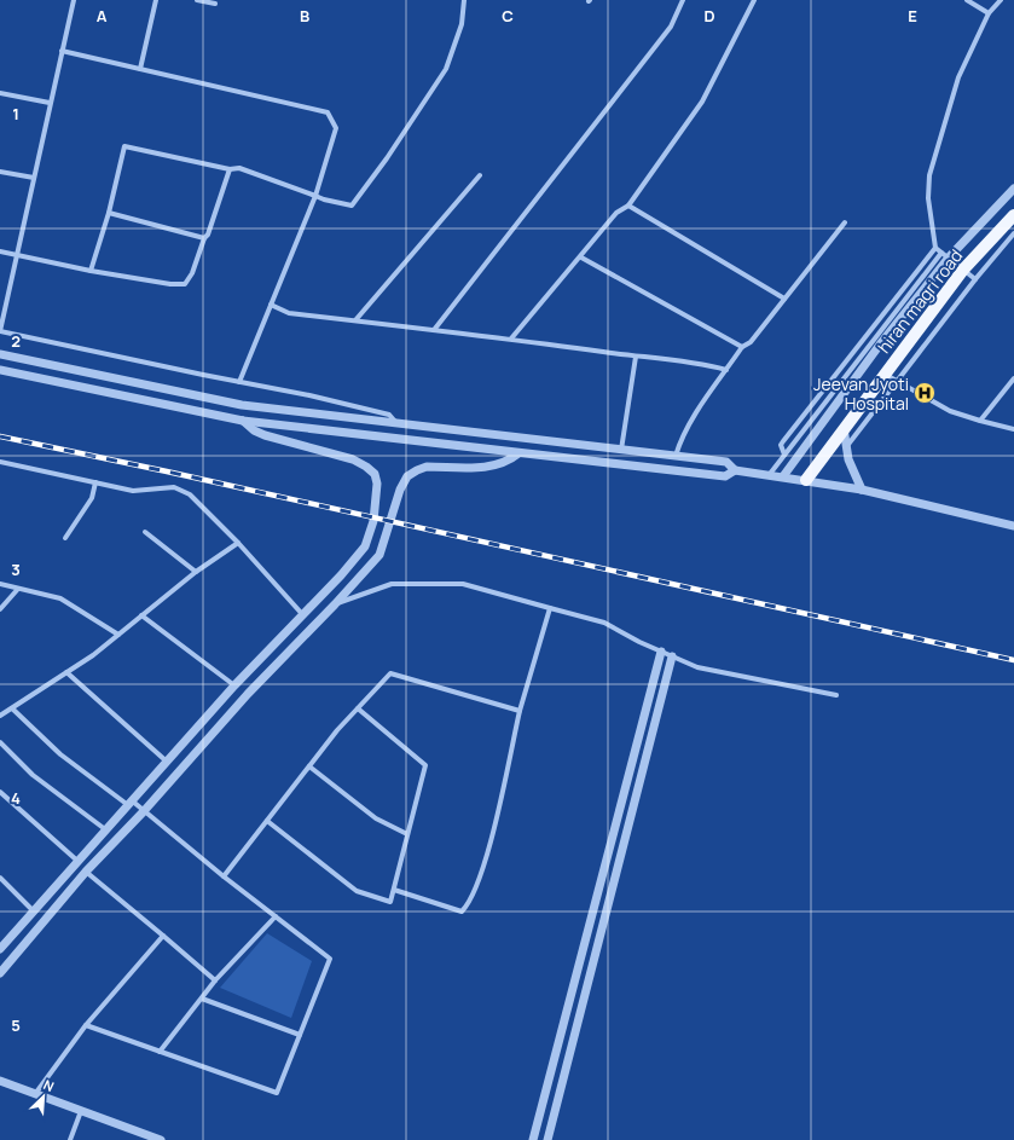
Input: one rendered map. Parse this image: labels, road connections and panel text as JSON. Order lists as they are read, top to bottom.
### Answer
{
  "streets": {
    "main road": ["hiran magri road"]
  },
  "places": {
    "hospital": ["Jeevan Jyoti Hospital"]
  },
  "north": "top right",
  "grid": {
    "columns": [
      "A",
      "B",
      "C",
      "D",
      "E"
    ],
    "rows": [
      "1",
      "2",
      "3",
      "4",
      "5"
    ]
  }
}
